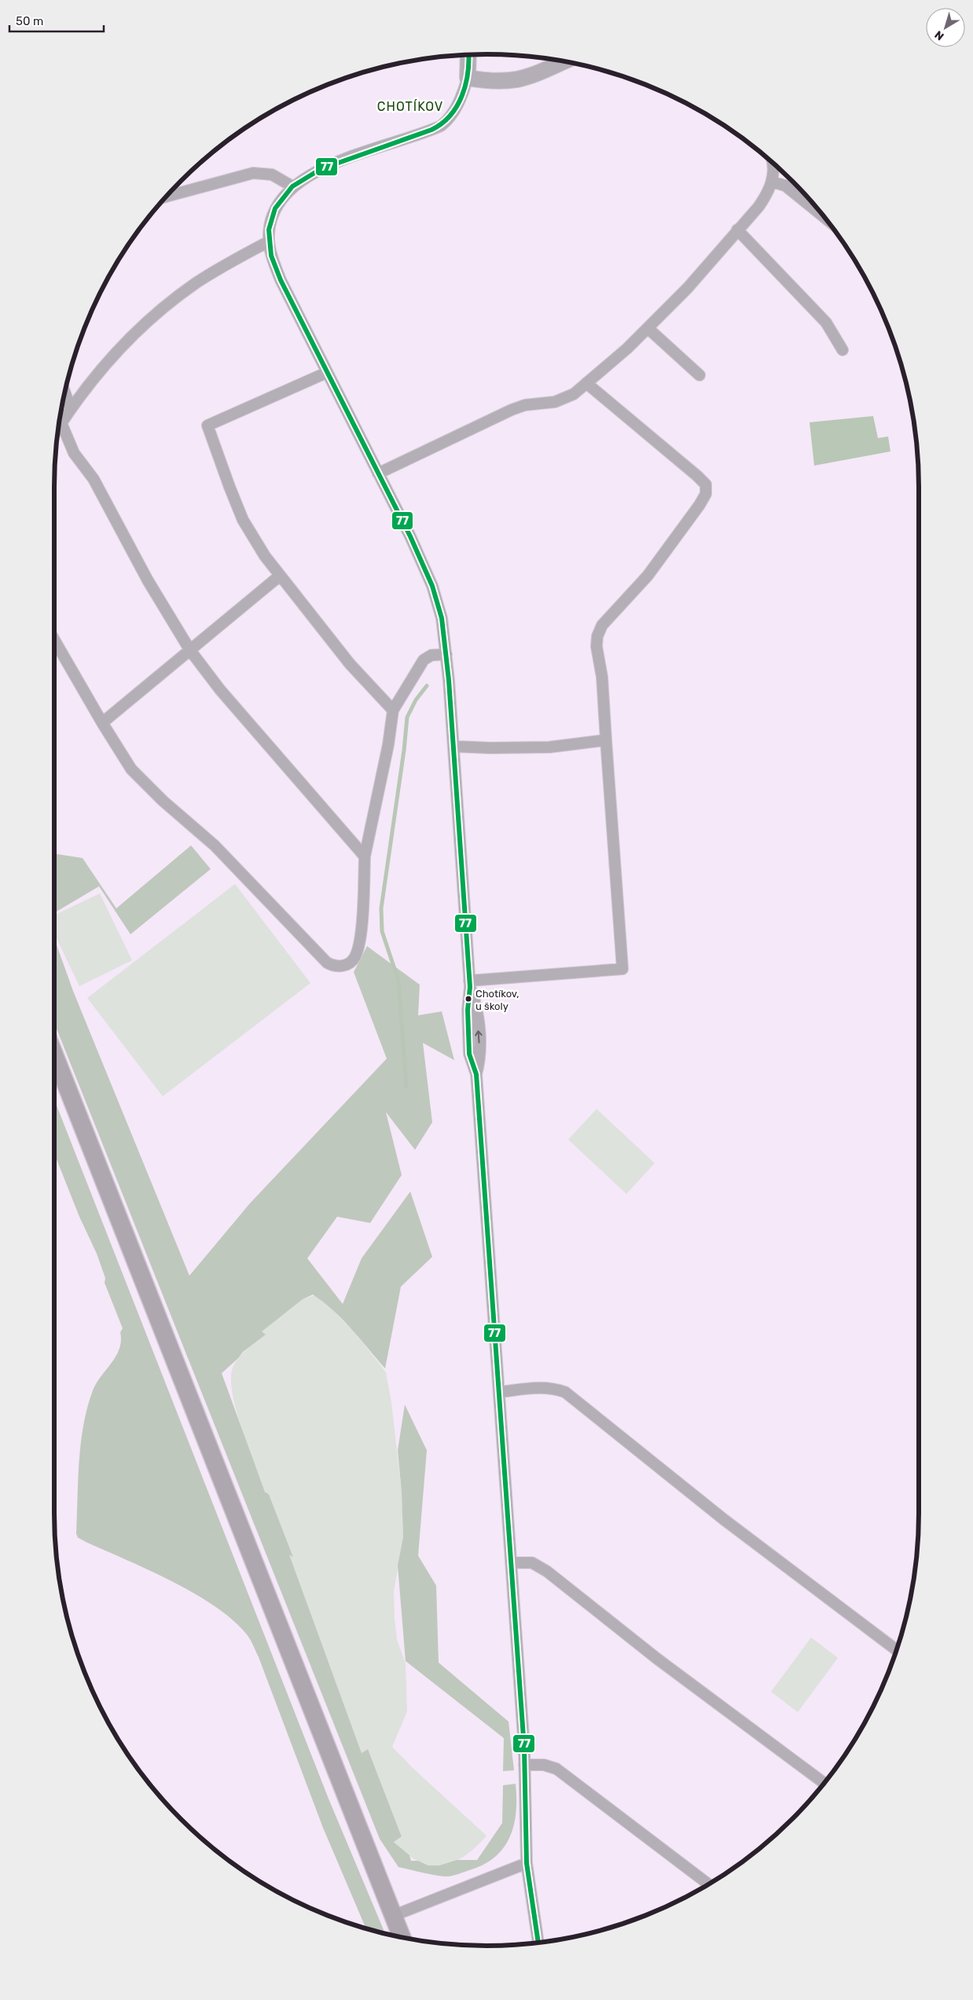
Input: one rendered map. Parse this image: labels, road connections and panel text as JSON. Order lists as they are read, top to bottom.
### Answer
{
  "districts": ["CHOTÍKOV"],
  "places": ["Chotíkov, u školy"],
  "lines": ["transit line 77"],
  "scale_bar": "50 m",
  "north": "bottom left"
}
